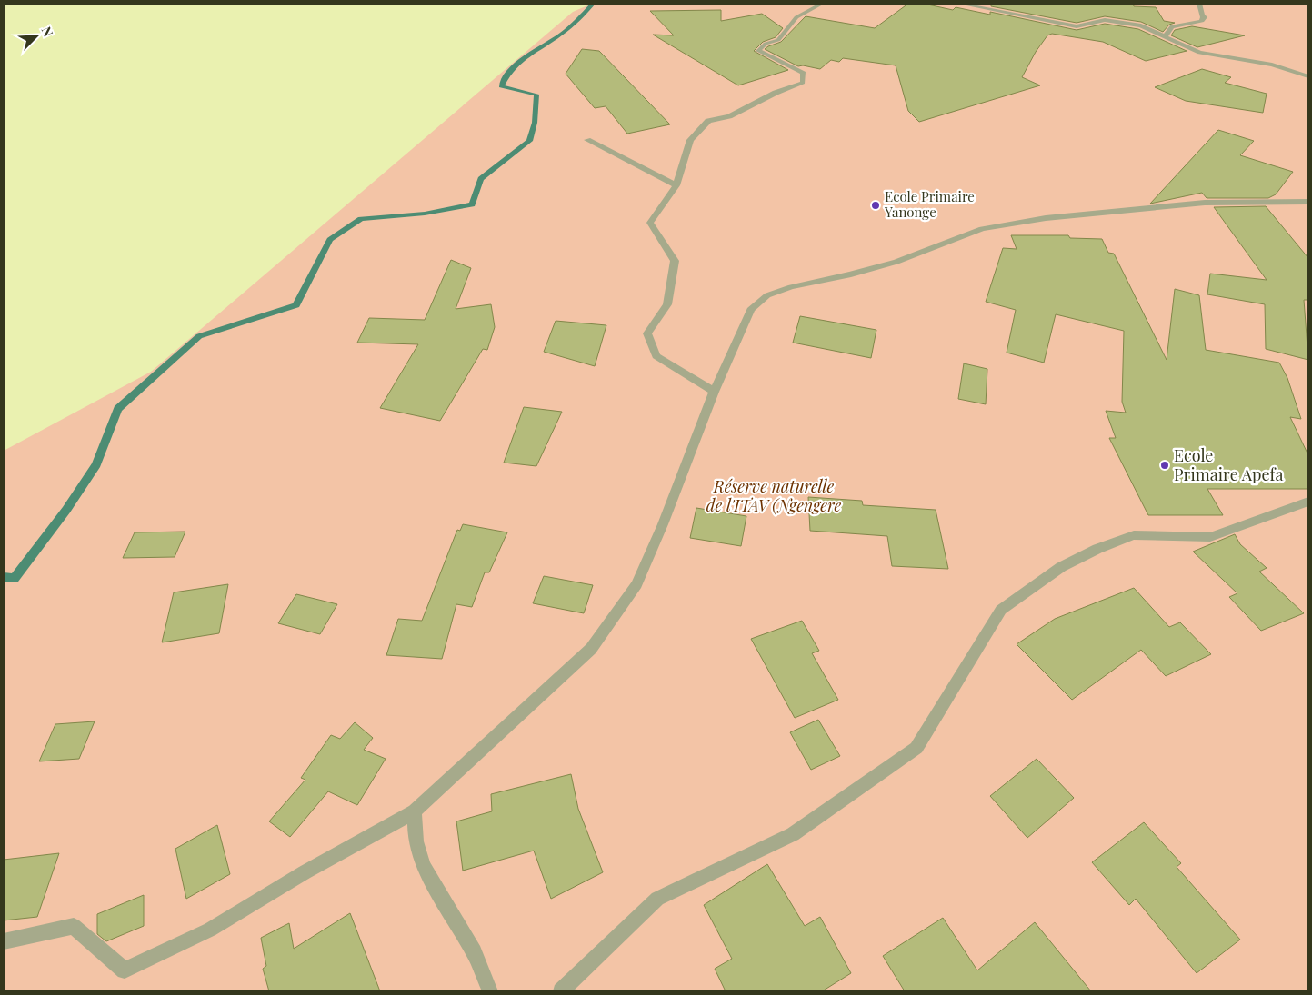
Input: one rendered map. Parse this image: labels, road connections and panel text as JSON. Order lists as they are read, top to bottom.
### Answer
{
  "parks": ["Réserve naturelle de l'ITAV (Ngengere"],
  "places": ["Ecole Primaire Yanonge", "Ecole Primaire Apefa"],
  "north": "top right"
}
